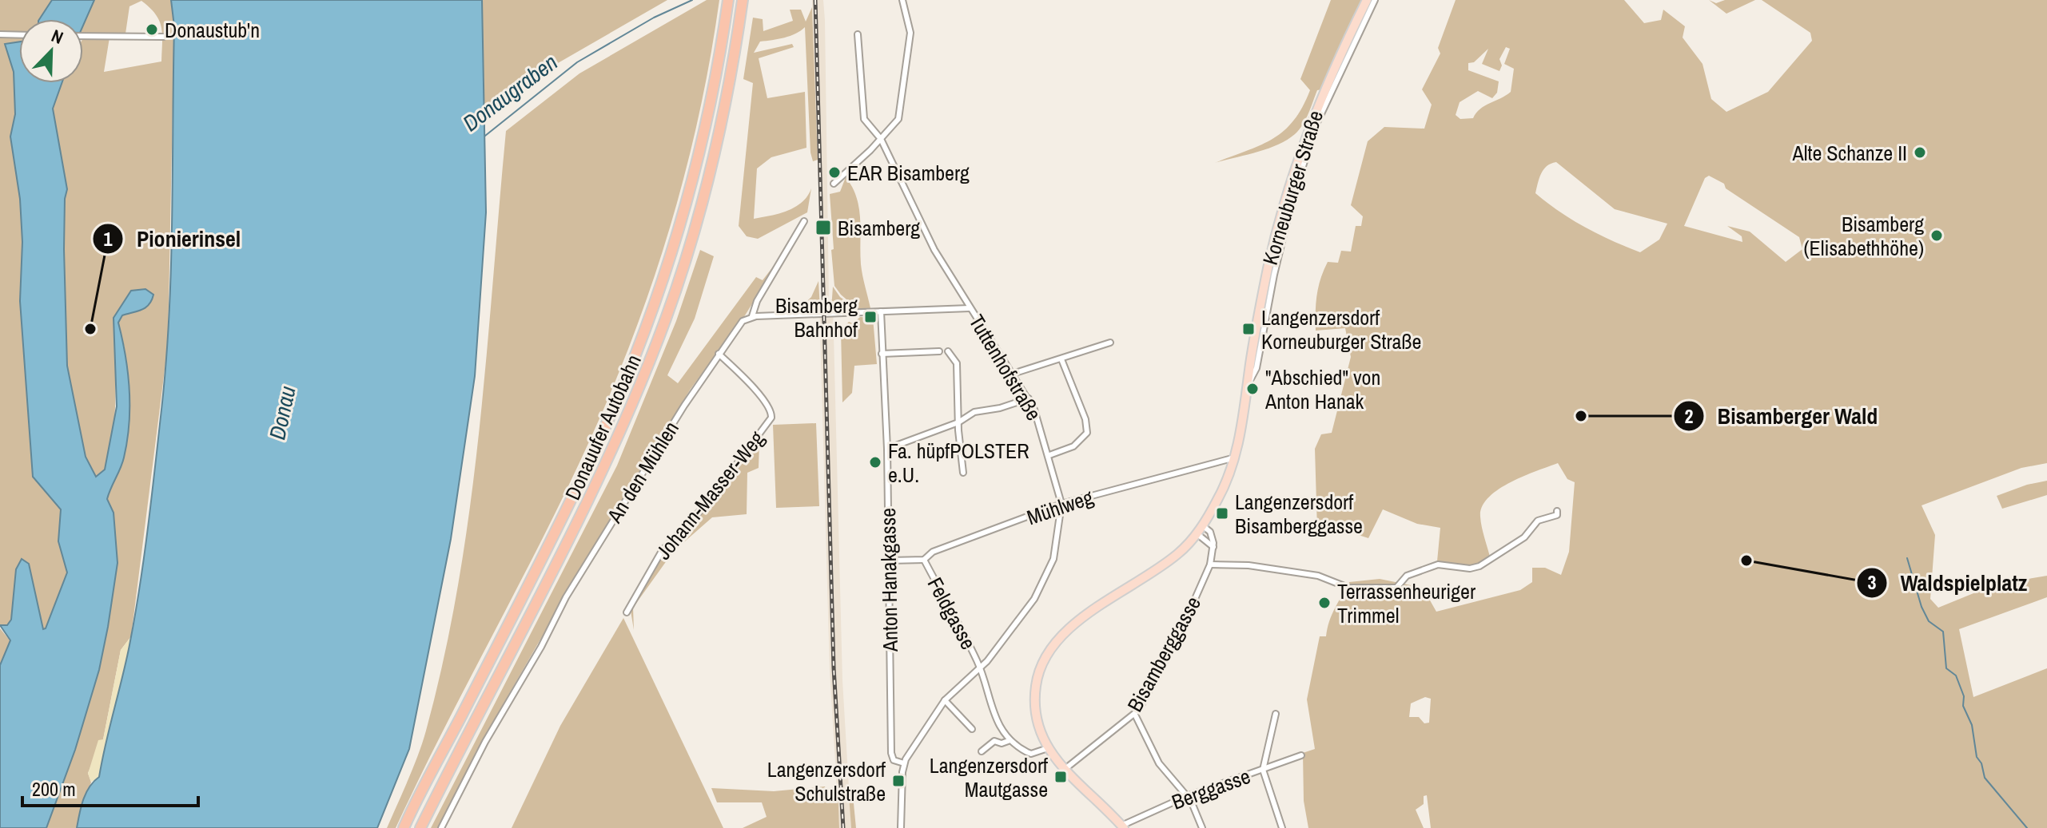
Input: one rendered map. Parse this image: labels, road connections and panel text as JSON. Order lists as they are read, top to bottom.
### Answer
{
  "streets": {
    "highway": ["Donauufer Autobahn"],
    "main road": ["Korneuburger Straße"],
    "street": [
      "Tuttenhofstraße",
      "An den Mühlen",
      "Johann-Masser-Weg",
      "Mühlweg",
      "Anton Hanakgasse",
      "Feldgasse",
      "Bisamberggasse",
      "Berggasse"
    ]
  },
  "crossings": [
    ["Korneuburger Straße", "Mühlweg"],
    ["Korneuburger Straße", "Bisamberggasse"],
    ["Korneuburger Straße", "Berggasse"],
    ["Tuttenhofstraße", "Mühlweg"],
    ["Tuttenhofstraße", "Anton Hanakgasse"],
    ["Tuttenhofstraße", "Feldgasse"],
    ["An den Mühlen", "Johann-Masser-Weg"],
    ["Mühlweg", "Anton Hanakgasse"],
    ["Mühlweg", "Feldgasse"]
  ],
  "water": ["Donaugraben", "Donau"],
  "places": {
    "other": [
      "Donaustub'n",
      "Alte Schanze II",
      "EAR Bisamberg",
      "Bisamberg (Elisabethhöhe)",
      "Pionierinsel",
      "\"Abschied\" von Anton Hanak",
      "Bisamberger Wald",
      "Fa. hüpfPOLSTER e.U.",
      "Waldspielplatz",
      "Terrassenheuriger Trimmel"
    ],
    "transit": [
      "Bisamberg",
      "Bisamberg Bahnhof",
      "Langenzersdorf Korneuburger Straße",
      "Langenzersdorf Bisamberggasse",
      "Langenzersdorf Mautgasse",
      "Langenzersdorf Schulstraße"
    ]
  },
  "scale_bar": "200 m",
  "north": "top right"
}
